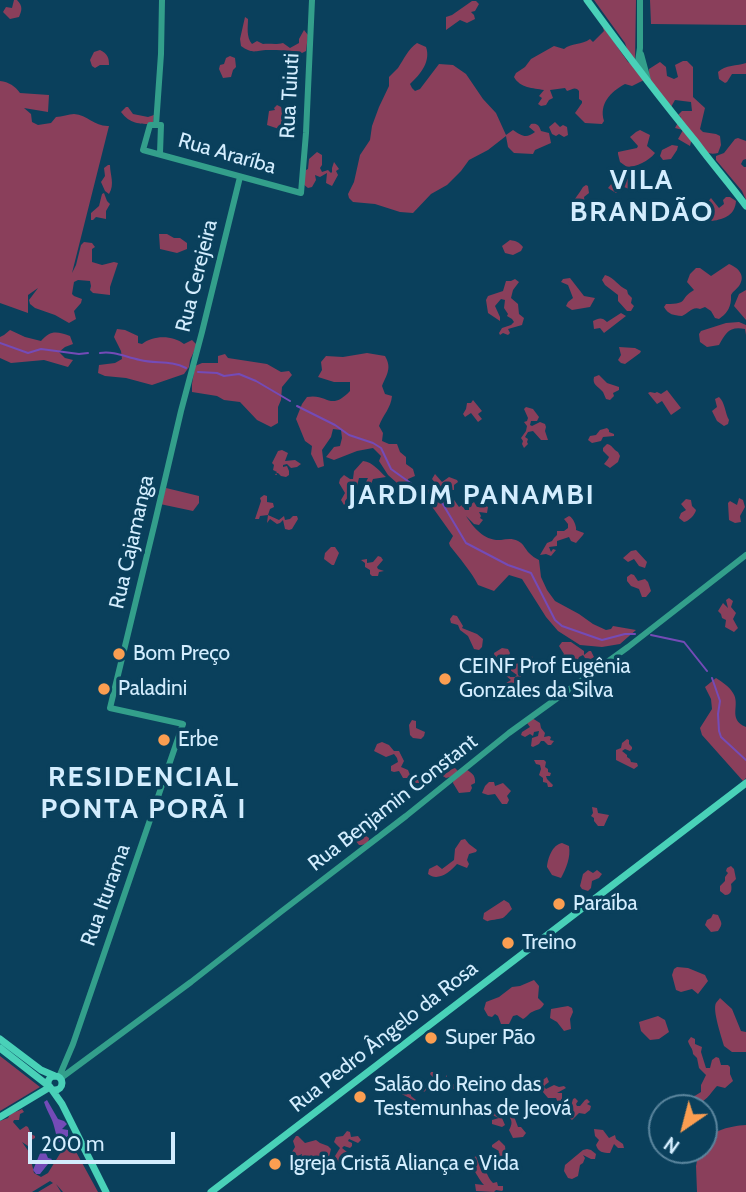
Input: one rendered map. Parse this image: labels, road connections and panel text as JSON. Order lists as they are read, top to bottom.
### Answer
{
  "streets": {
    "main road": ["Rua Iturama", "Rua Pedro Ângelo da Rosa"],
    "street": [
      "Rua Tuiuti",
      "Rua Araríba",
      "Rua Cerejeira",
      "Rua Cajamanga",
      "Rua Benjamin Constant"
    ]
  },
  "crossings": [
    ["Rua Tuiuti", "Rua Araríba"],
    ["Rua Araríba", "Rua Cerejeira"],
    ["Rua Cerejeira", "Rua Cajamanga"],
    ["Rua Cajamanga", "Rua Iturama"],
    ["Rua Benjamin Constant", "Rua Iturama"]
  ],
  "districts": ["VILA BRANDÃO", "JARDIM PANAMBI", "RESIDENCIAL PONTA PORÃ I"],
  "places": [
    "Bom Preço",
    "CEINF Prof Eugênia Gonzales da Silva",
    "Paladini",
    "Erbe",
    "Paraíba",
    "Treino",
    "Super Pão",
    "Salão do Reino das Testemunhas de Jeová",
    "Igreja Cristã Aliança e Vida"
  ],
  "scale_bar": "200 m",
  "north": "bottom left"
}
